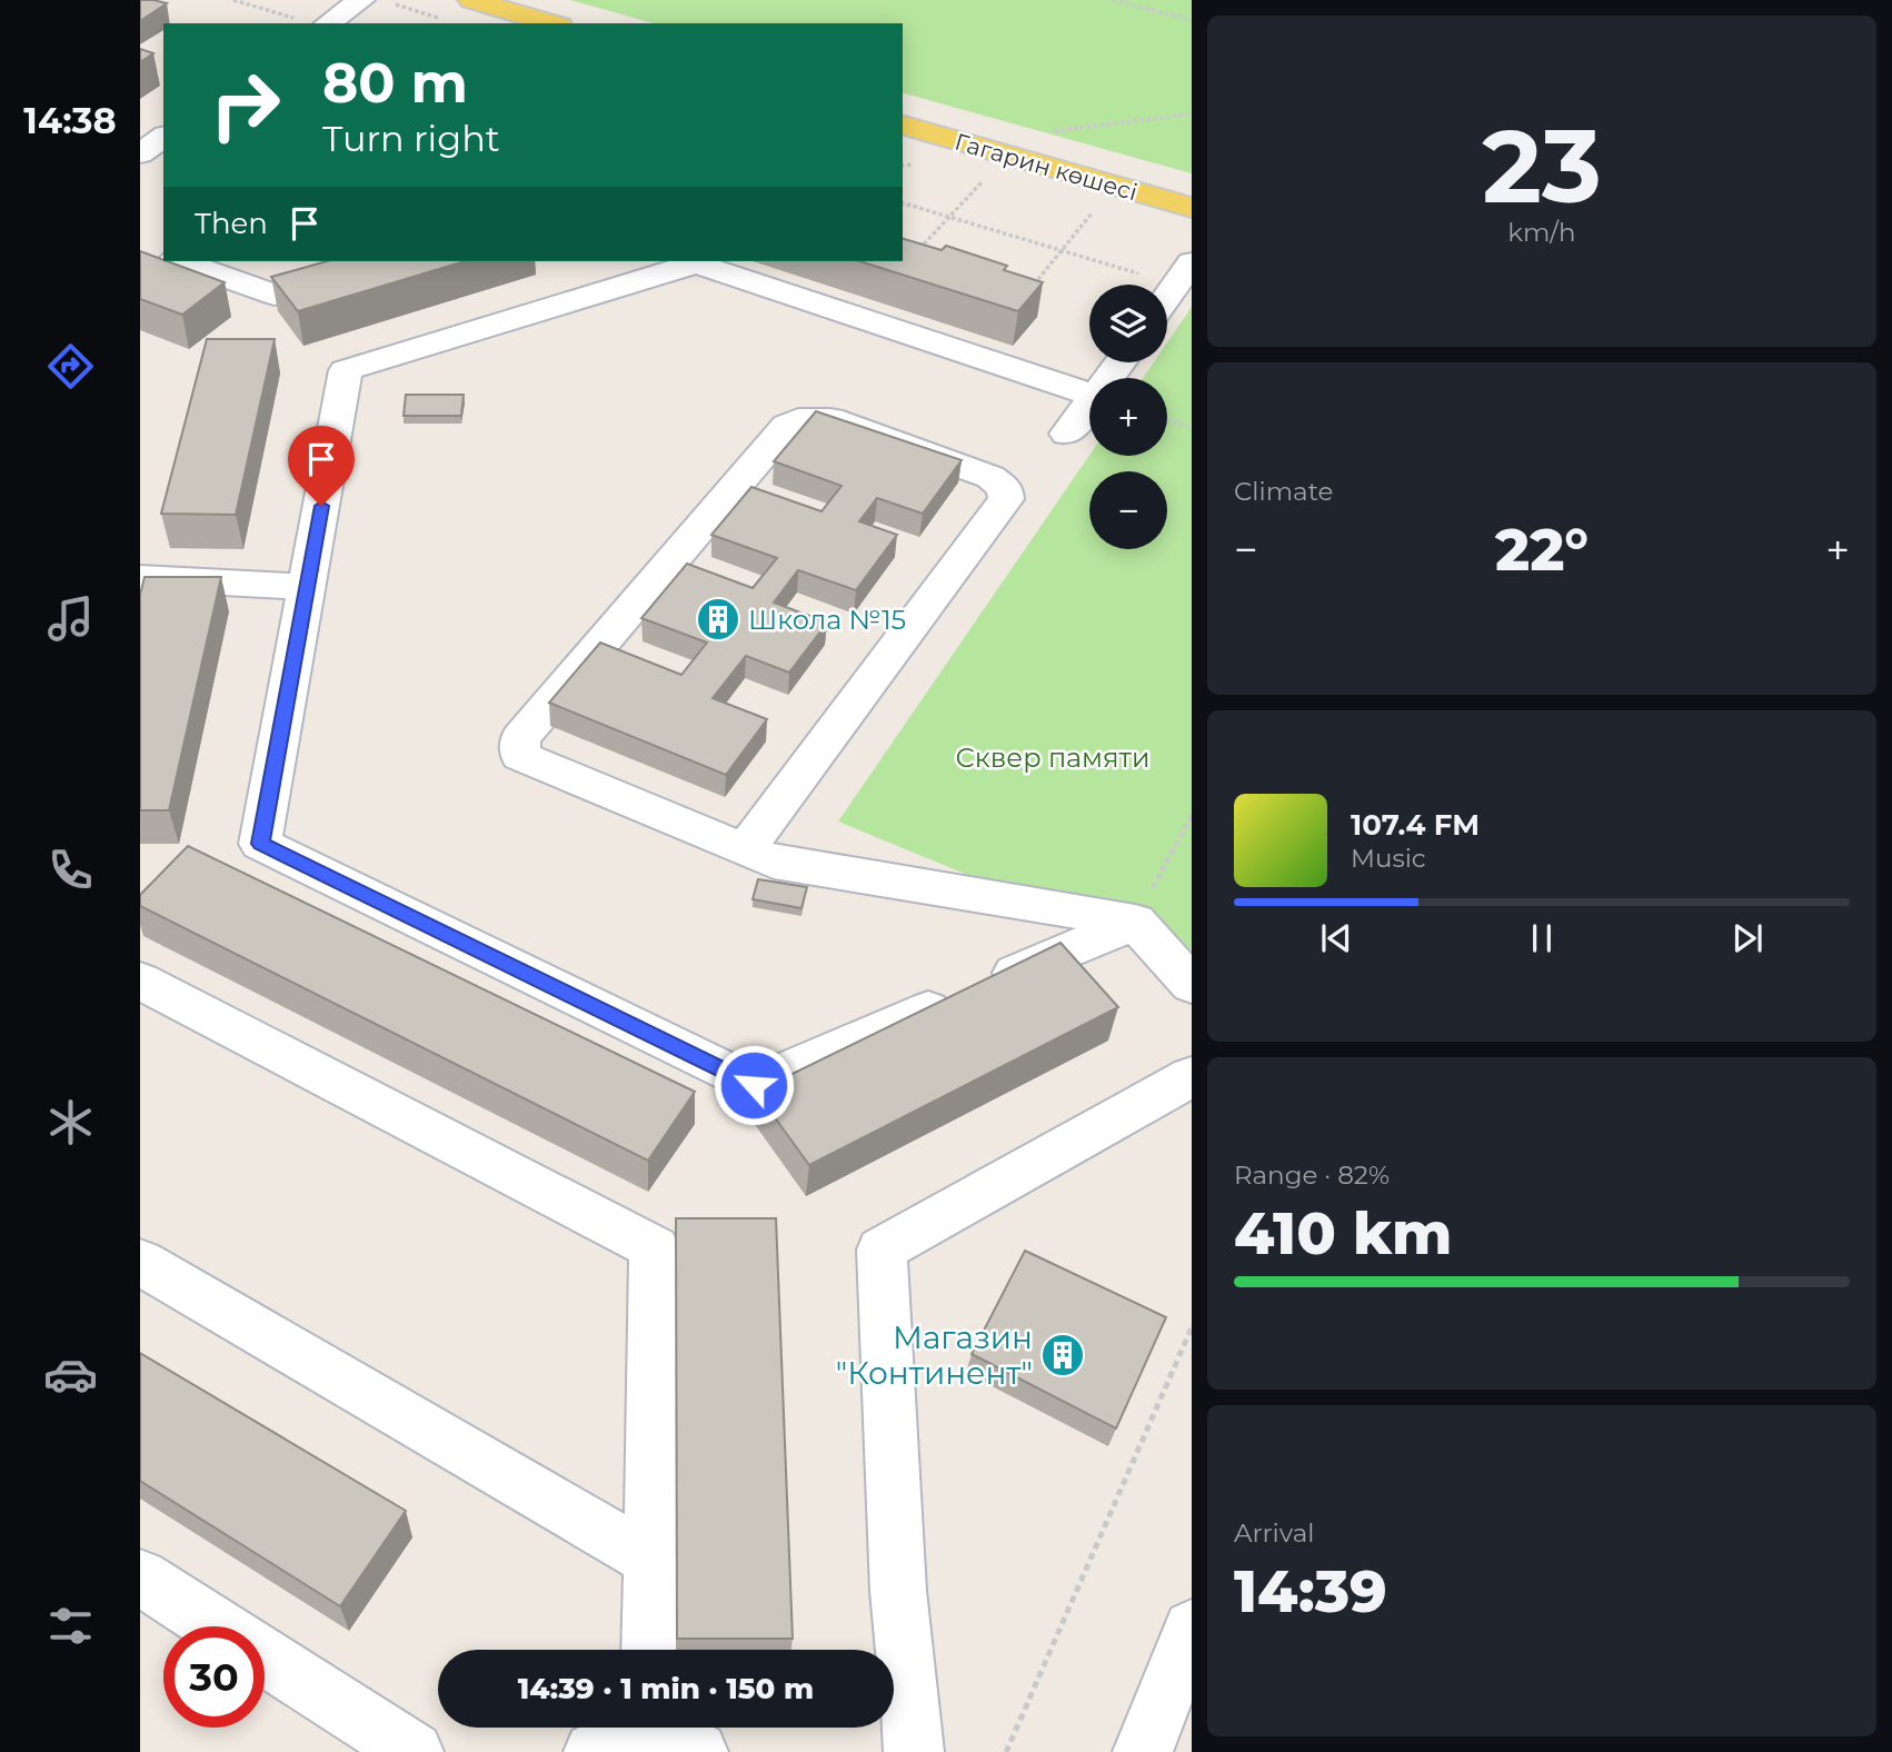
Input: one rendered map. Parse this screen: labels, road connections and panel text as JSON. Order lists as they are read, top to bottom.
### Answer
{
  "streets": {
    "main road": ["Гагарин көшесі"]
  },
  "parks": ["Сквер памяти"],
  "places": {
    "building": ["Школа №15", "Магазин \"Континент\""]
  },
  "page": {
    "tabs": "14:38",
    "tile": [
      ["23", "km/h"],
      "Climate",
      ["Range · 82%", "410 km"],
      ["Arrival", "14:39"]
    ],
    "turn": ["80 m", "Turn right"],
    "then": "Then",
    "map_buttons": ["+", "−"],
    "heat": ["−", "22°", "+"],
    "song": ["107.4 FM", "Music"],
    "limit": "30",
    "trip": "14:39 · 1 min · 150 m"
  }
}
